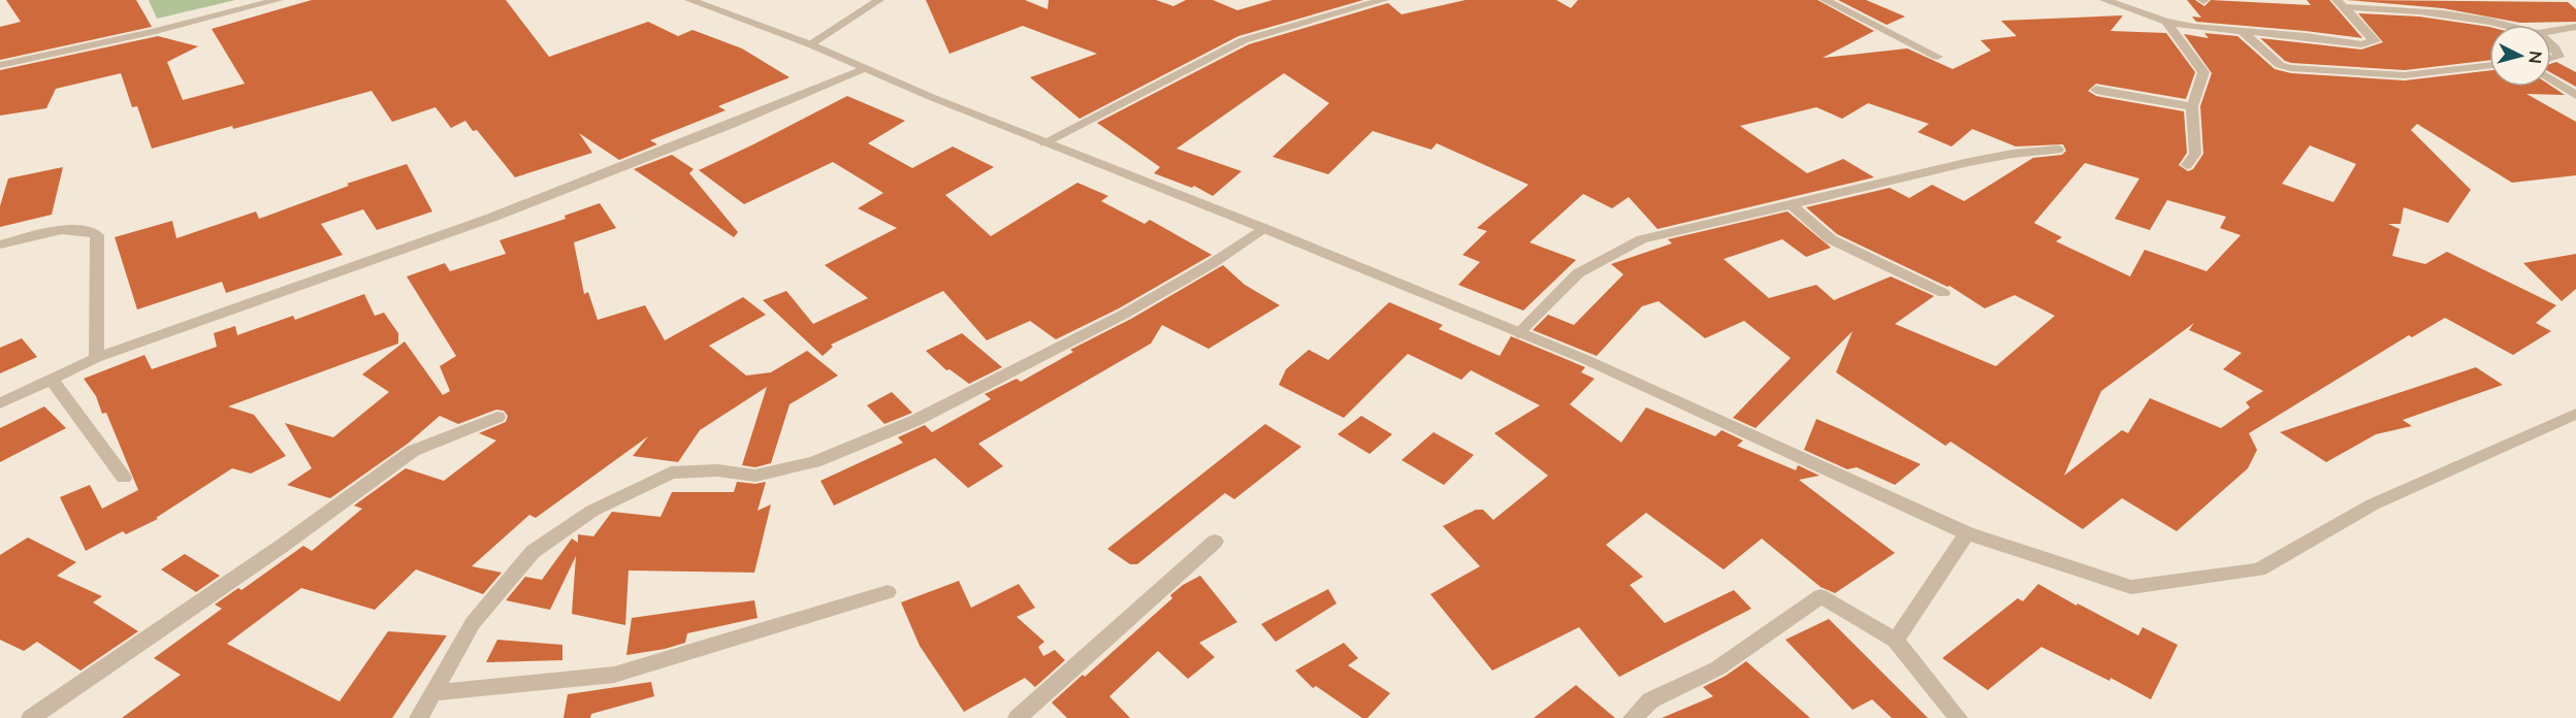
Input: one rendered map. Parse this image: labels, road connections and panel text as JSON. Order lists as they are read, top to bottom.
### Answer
{
  "north": "right"
}
